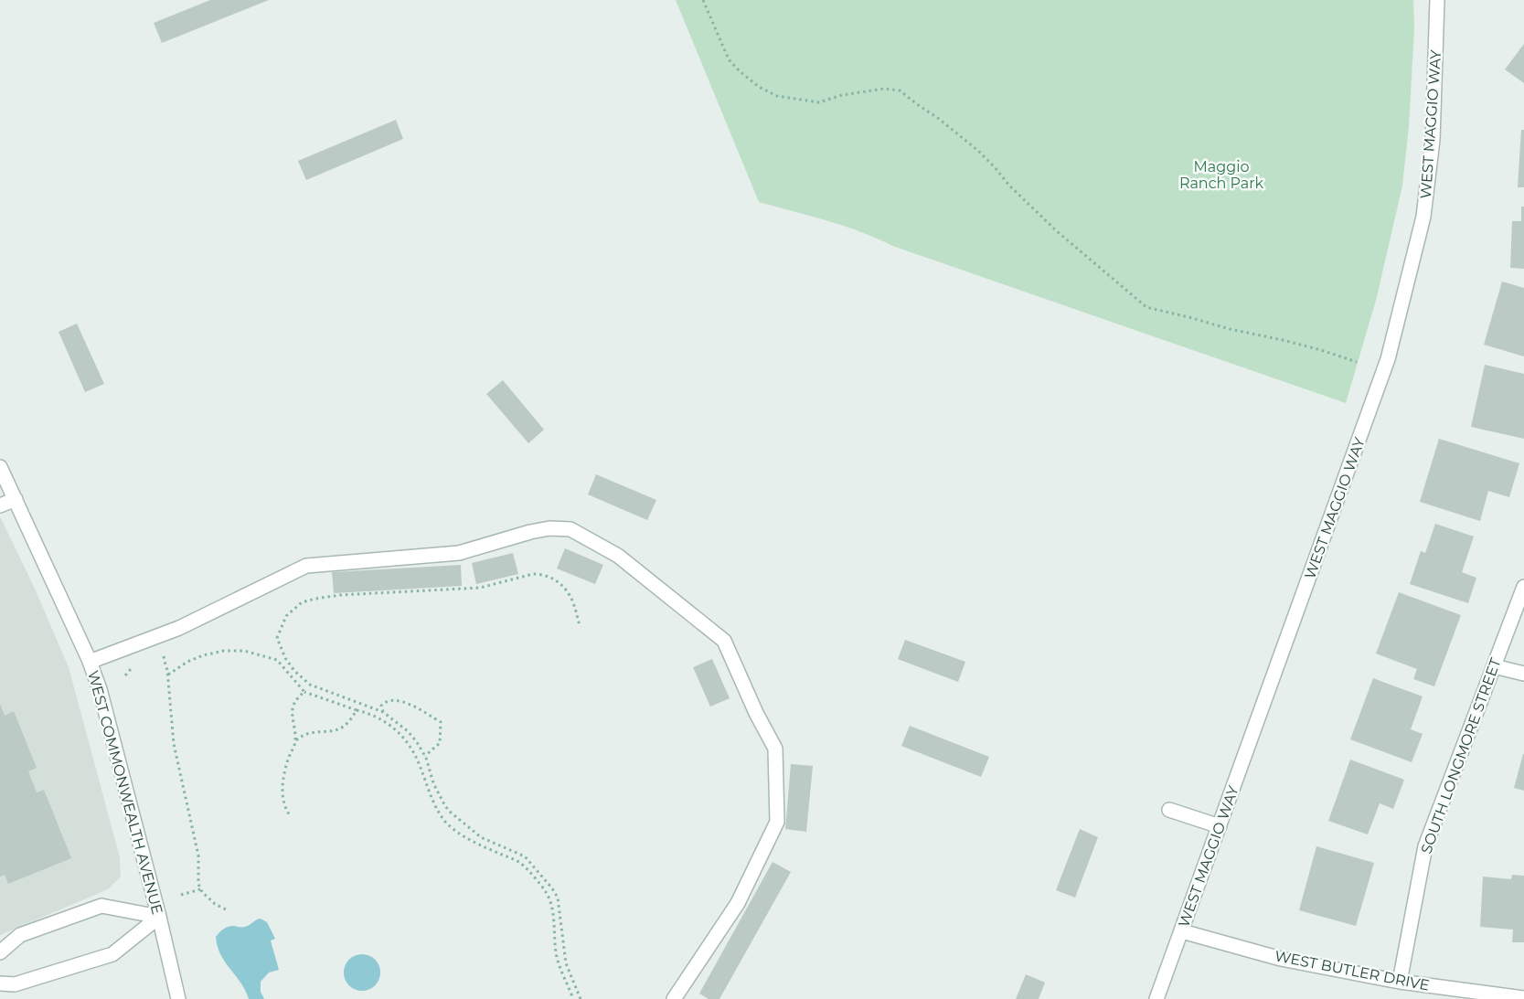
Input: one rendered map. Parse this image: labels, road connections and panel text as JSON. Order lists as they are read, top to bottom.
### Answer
{
  "streets": {
    "street": [
      "WEST MAGGIO WAY",
      "SOUTH LONGMORE STREET",
      "WEST COMMONWEALTH AVENUE",
      "WEST BUTLER DRIVE"
    ]
  },
  "crossings": [
    ["WEST MAGGIO WAY", "WEST BUTLER DRIVE"],
    ["SOUTH LONGMORE STREET", "WEST BUTLER DRIVE"]
  ],
  "parks": ["Maggio Ranch Park"]
}
